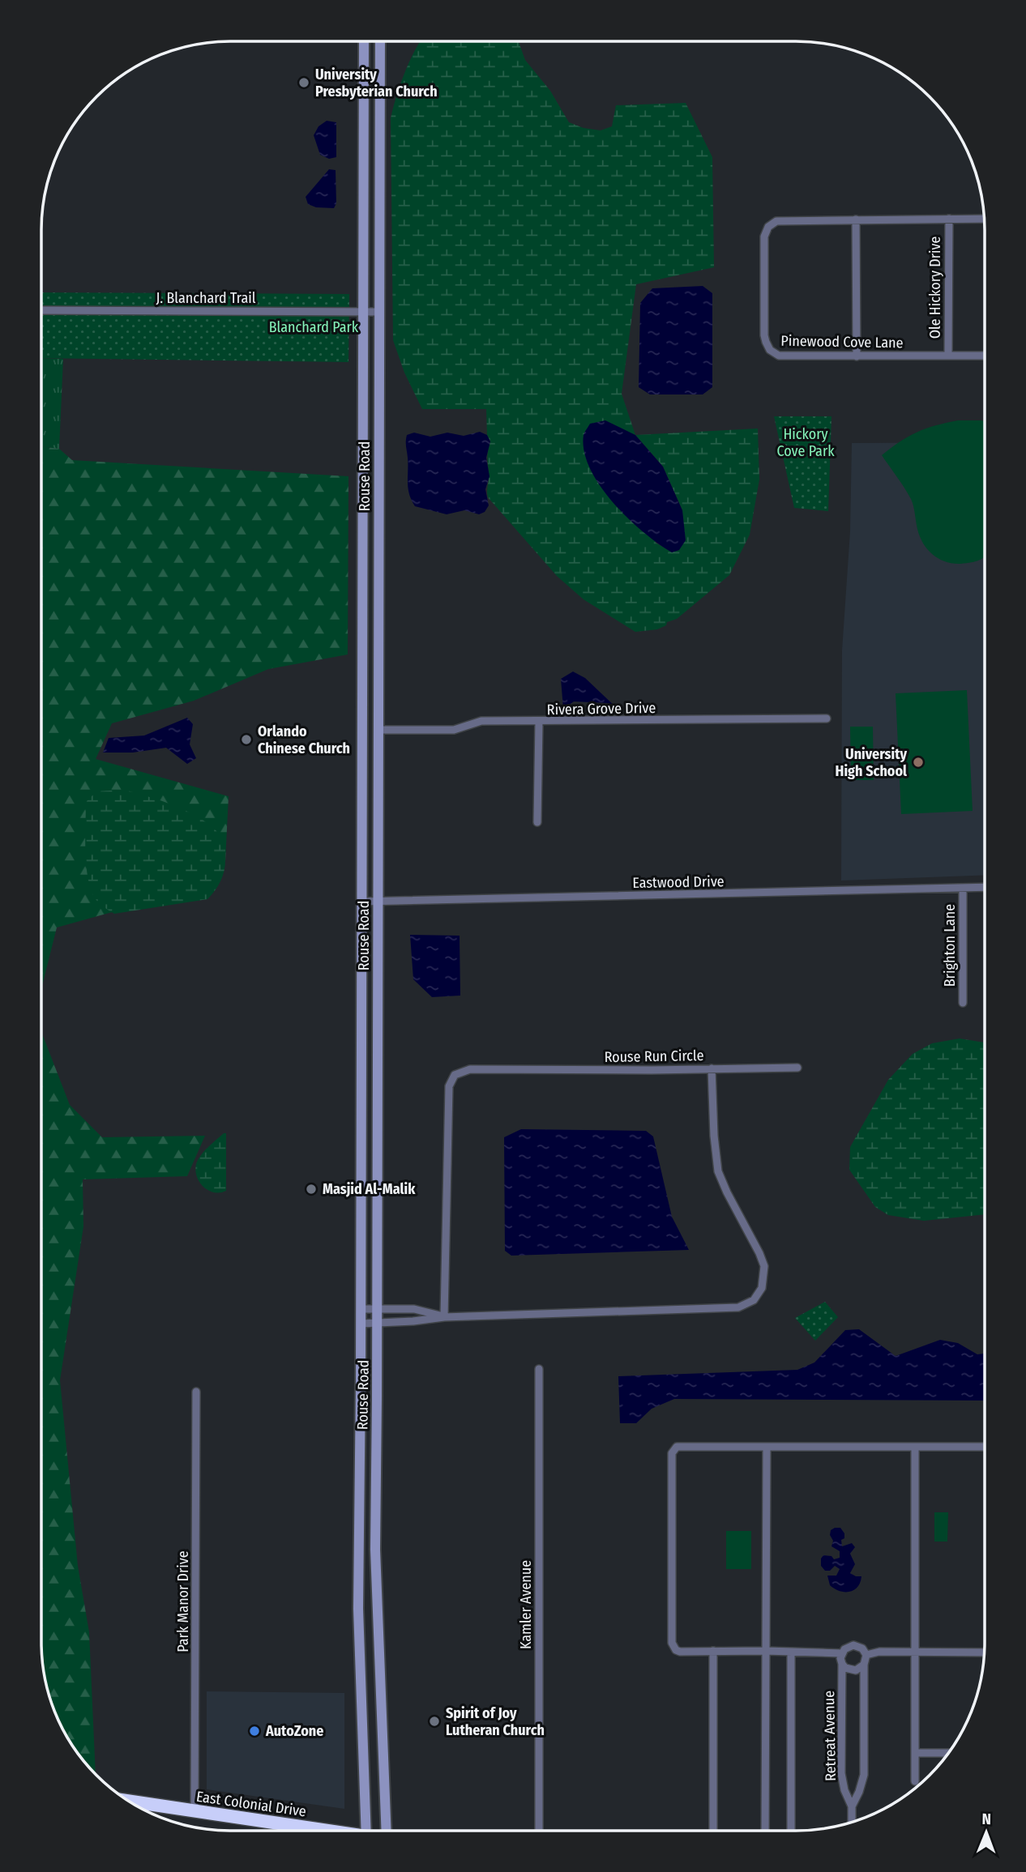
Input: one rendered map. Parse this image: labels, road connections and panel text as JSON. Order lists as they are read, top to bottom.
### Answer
{
  "streets": {
    "highway": ["East Colonial Drive"],
    "street": [
      "Ole Hickory Drive",
      "J. Blanchard Trail",
      "Pinewood Cove Lane",
      "Rouse Road",
      "Rivera Grove Drive",
      "Eastwood Drive",
      "Brighton Lane",
      "Rouse Run Circle",
      "Park Manor Drive",
      "Kamler Avenue",
      "Retreat Avenue"
    ]
  },
  "crossings": [
    ["Ole Hickory Drive", "Pinewood Cove Lane"],
    ["J. Blanchard Trail", "Rouse Road"],
    ["Rouse Road", "Rivera Grove Drive"],
    ["Rouse Road", "Eastwood Drive"],
    ["Rouse Road", "Rouse Run Circle"],
    ["Eastwood Drive", "Brighton Lane"],
    ["Park Manor Drive", "East Colonial Drive"]
  ],
  "parks": ["Blanchard Park", "Hickory Cove Park"],
  "places": [
    "University Presbyterian Church",
    "Orlando Chinese Church",
    "University High School",
    "Masjid Al-Malik",
    "Spirit of Joy Lutheran Church",
    "AutoZone"
  ],
  "north": "top"
}
